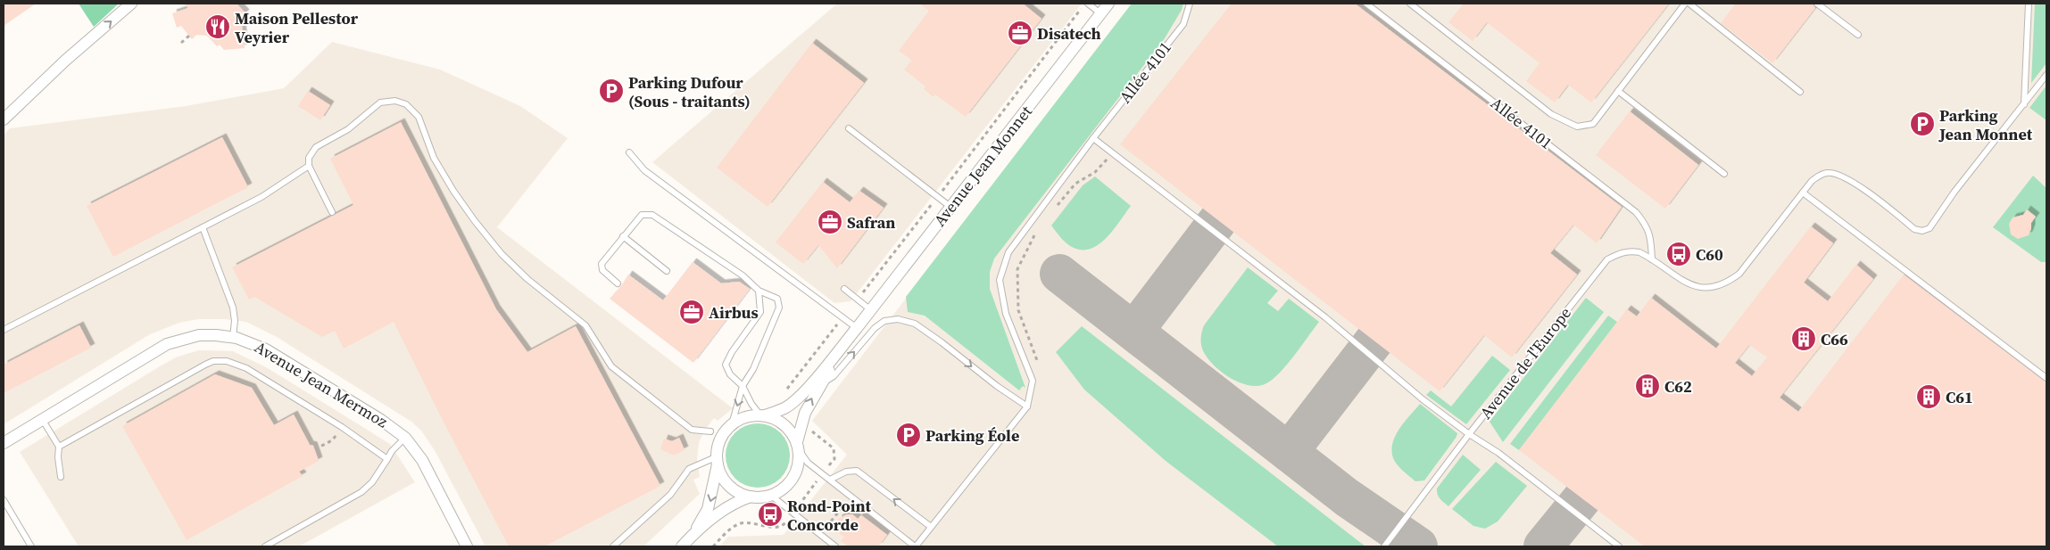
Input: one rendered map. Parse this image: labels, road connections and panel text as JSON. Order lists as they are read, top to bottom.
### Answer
{
  "streets": {
    "street": ["Avenue Jean Monnet", "Avenue Jean Mermoz"],
    "lane": ["Allée 4101", "Avenue de l'Europe"]
  },
  "crossings": [
    ["Allée 4101", "Avenue de l'Europe"]
  ],
  "places": {
    "restaurant": ["Maison Pellestor Veyrier"],
    "office": ["Disatech", "Safran", "Airbus"],
    "parking": ["Parking Dufour (Sous - traitants)", "Parking Jean Monnet", "Parking Éole"],
    "bus stop": ["C60", "Rond-Point Concorde"],
    "building": ["C66", "C62", "C61"]
  }
}
